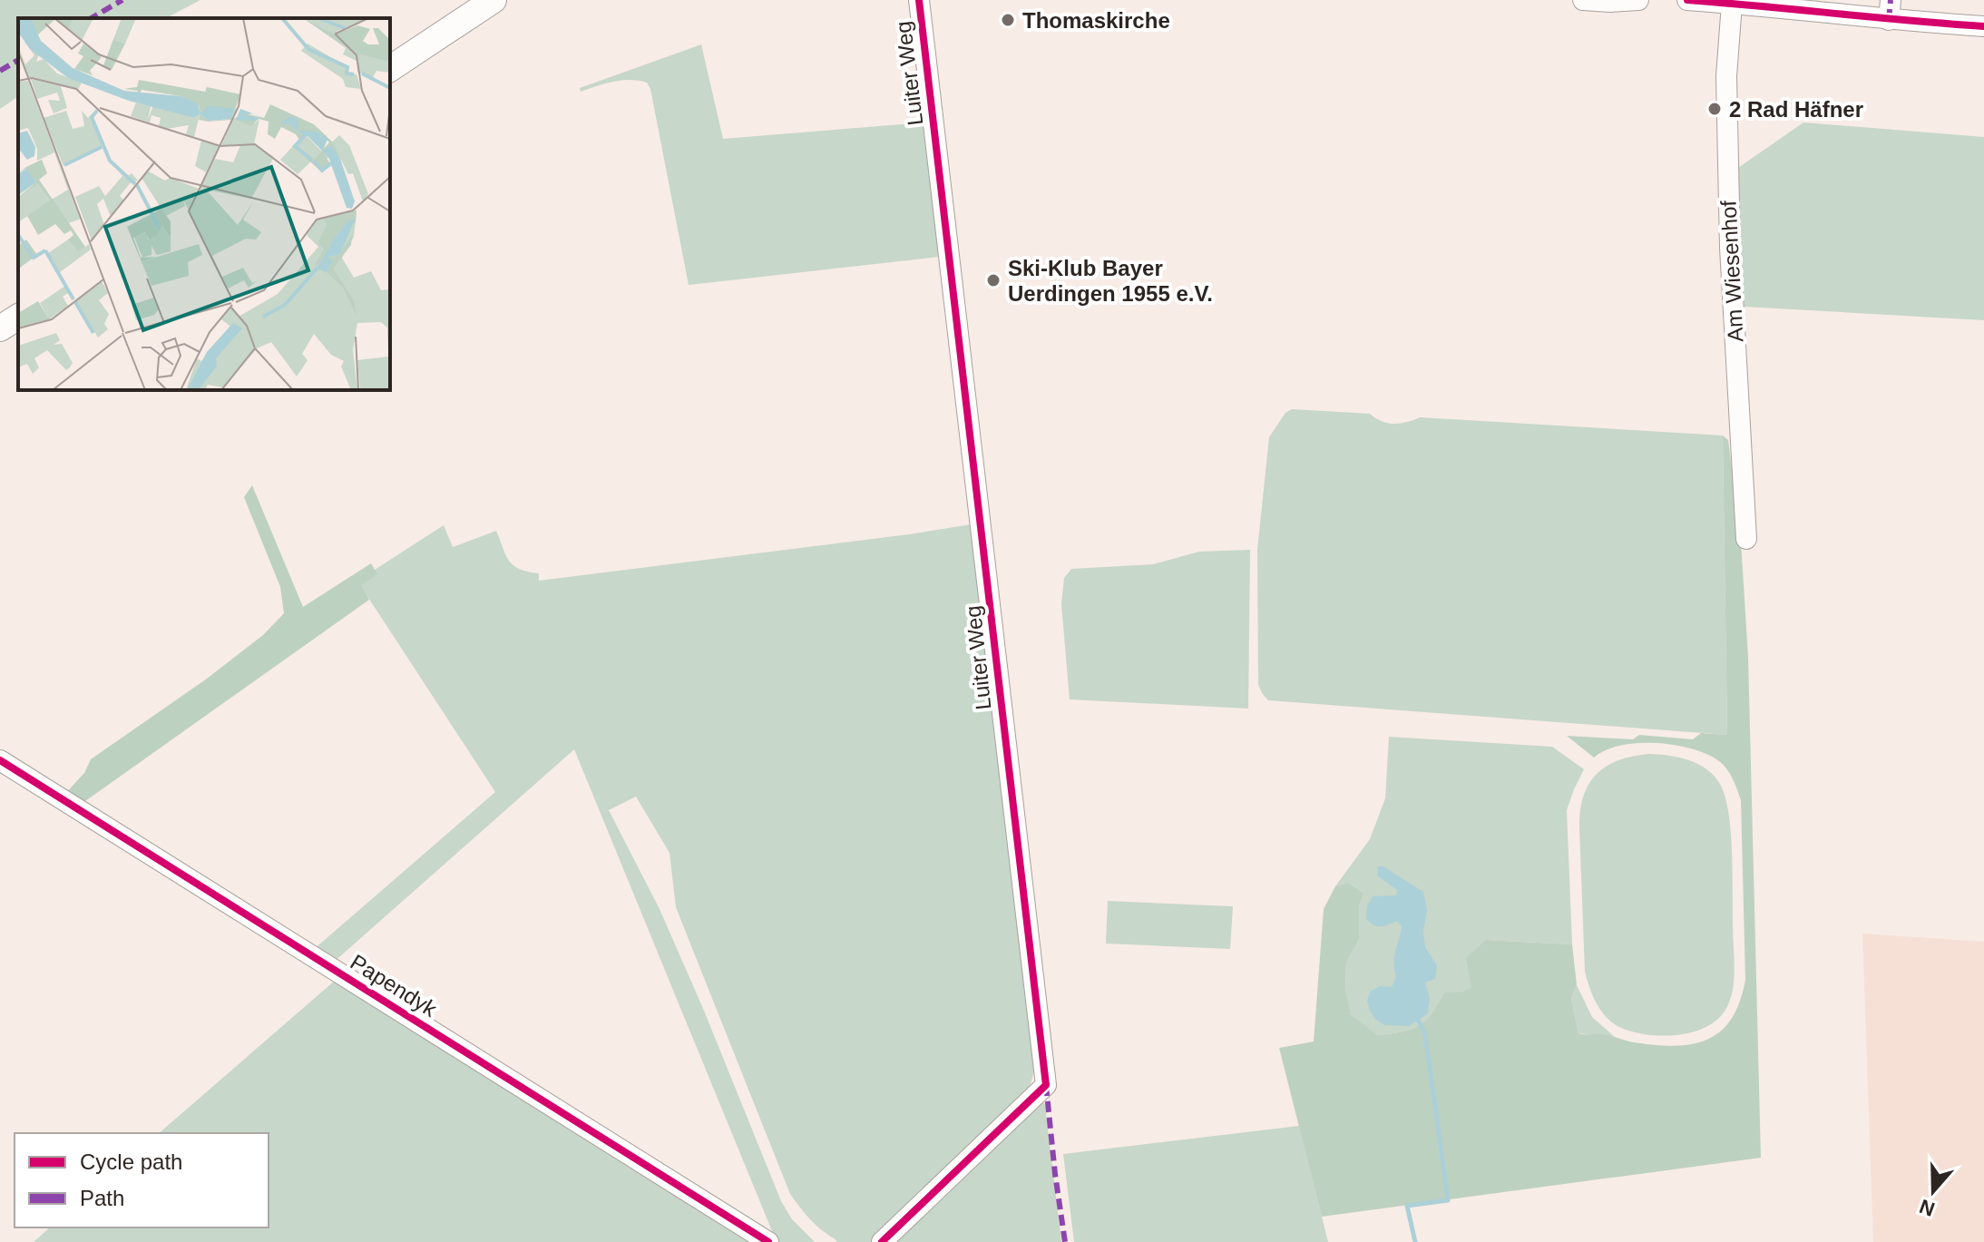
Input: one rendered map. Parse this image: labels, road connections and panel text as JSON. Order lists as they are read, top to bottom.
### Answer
{
  "streets": {
    "street": ["Luiter Weg", "Am Wiesenhof", "Papendyk"]
  },
  "places": ["Thomaskirche", "2 Rad Häfner", "Ski-Klub Bayer Uerdingen 1955 e.V."],
  "legend": ["Cycle path", "Path"],
  "north": "bottom"
}
